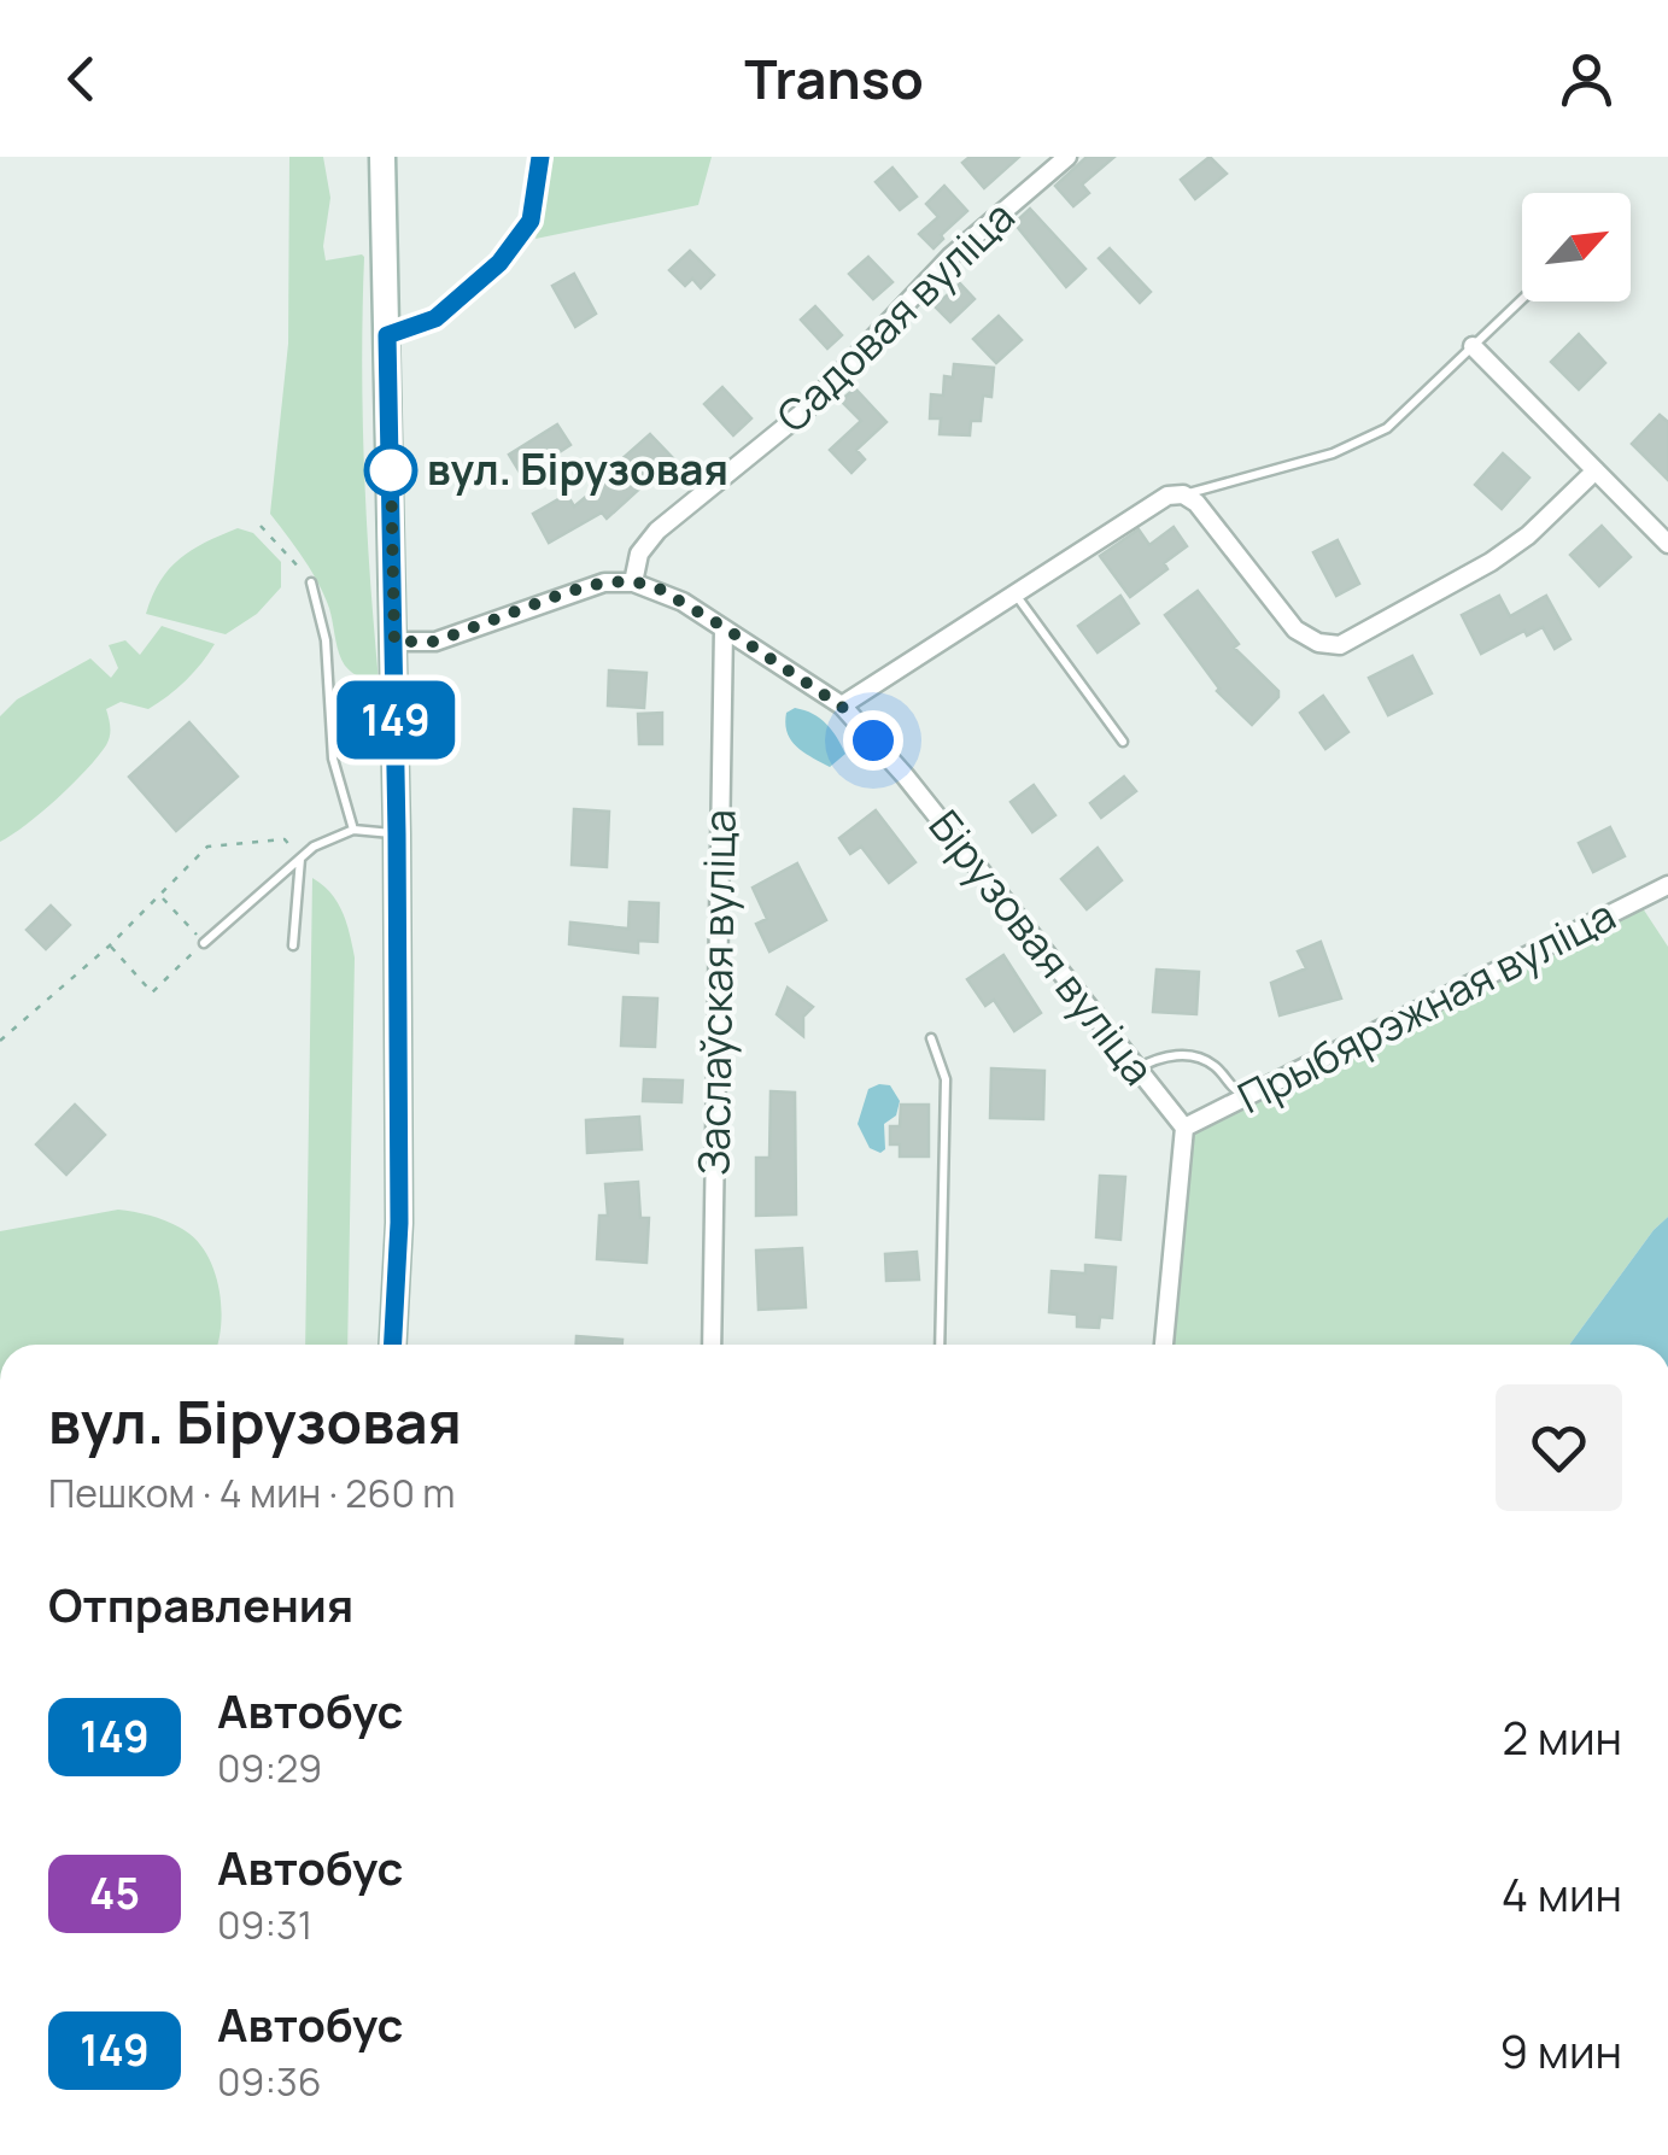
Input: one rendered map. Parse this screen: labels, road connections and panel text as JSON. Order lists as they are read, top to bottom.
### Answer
{
  "streets": {
    "street": [
      "Садовая вуліца",
      "Бірузовая вуліца",
      "Заслаўская вуліца",
      "Прыбярэжная вуліца"
    ]
  },
  "crossings": [
    ["Садовая вуліца", "Бірузовая вуліца"],
    ["Бірузовая вуліца", "Заслаўская вуліца"],
    ["Бірузовая вуліца", "Прыбярэжная вуліца"]
  ],
  "places": ["вул. Бірузовая"],
  "lines": ["bus line 149"],
  "north": "top right",
  "page": {
    "header": "Transo",
    "on_map": "149",
    "heading": [
      ["вул. Бірузовая", "Пешком · 4 мин · 260 m"],
      "Отправления"
    ],
    "list": [
      {
        "mark": "149",
        "name": "Автобус",
        "note": "09:29",
        "value": "2 мин"
      },
      {
        "mark": "45",
        "name": "Автобус",
        "note": "09:31",
        "value": "4 мин"
      },
      {
        "mark": "149",
        "name": "Автобус",
        "note": "09:36",
        "value": "9 мин"
      }
    ]
  }
}
